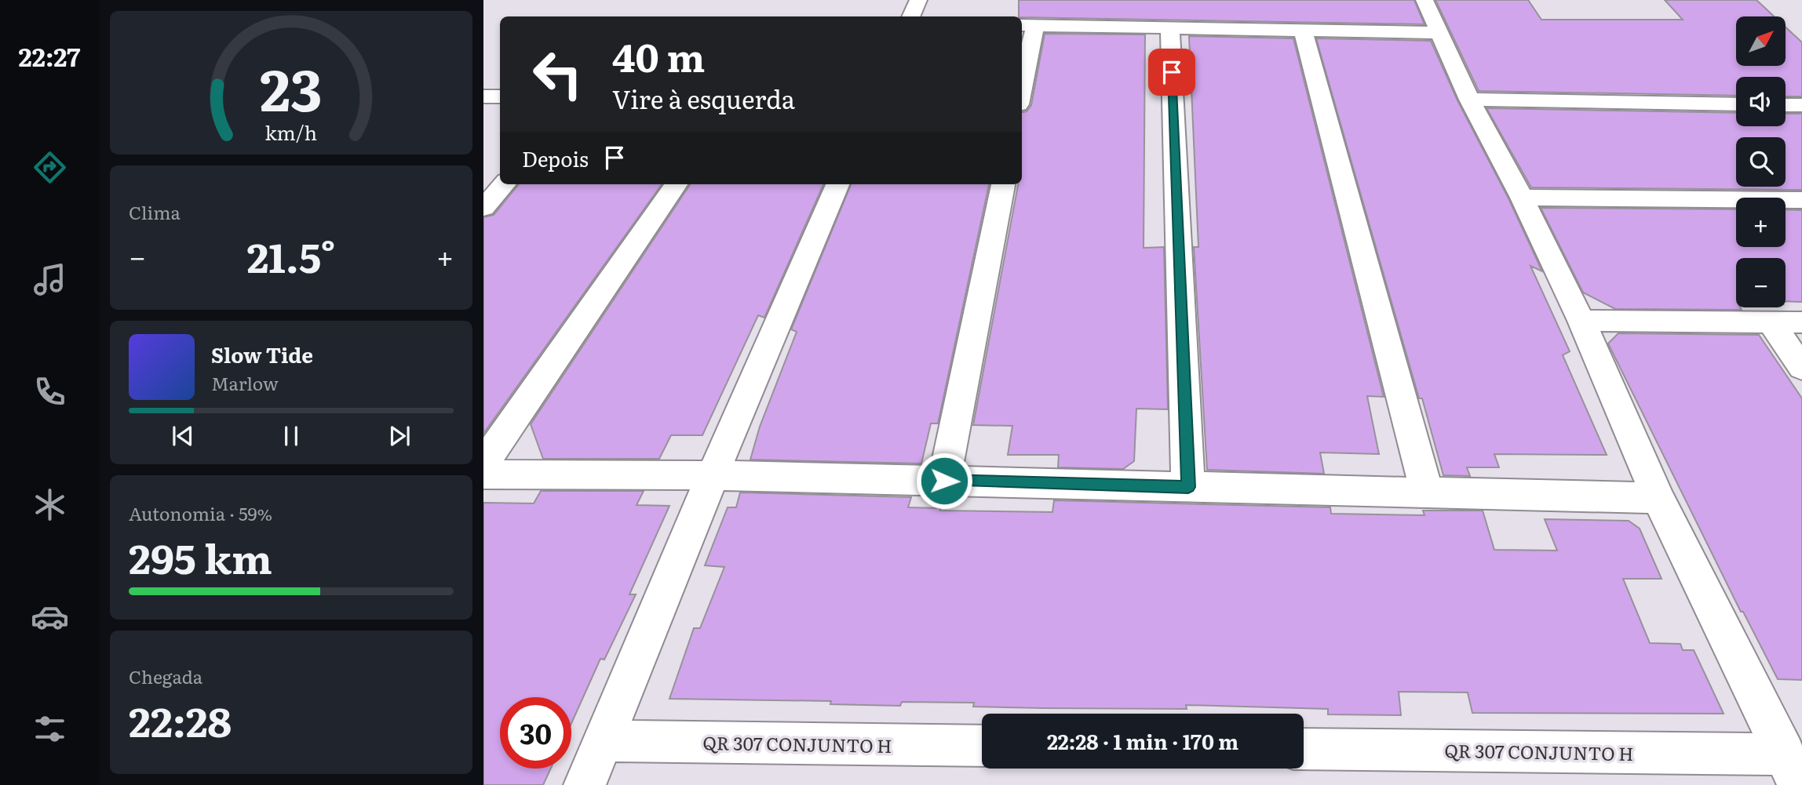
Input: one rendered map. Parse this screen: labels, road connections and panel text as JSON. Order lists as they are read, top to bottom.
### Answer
{
  "streets": {
    "street": ["QR 307 CONJUNTO H"]
  },
  "north": "top right",
  "page": {
    "tabs": "22:27",
    "map_buttons": ["+", "−"],
    "turn": ["40 m", "Vire à esquerda"],
    "then": "Depois",
    "tile": [
      "Clima",
      ["Autonomia · 59%", "295 km"],
      ["Chegada", "22:28"]
    ],
    "heat": ["−", "21.5°", "+"],
    "song": ["Slow Tide", "Marlow"],
    "limit": "30",
    "trip": "22:28 · 1 min · 170 m",
    "gauge": ["23", "km/h"]
  }
}
